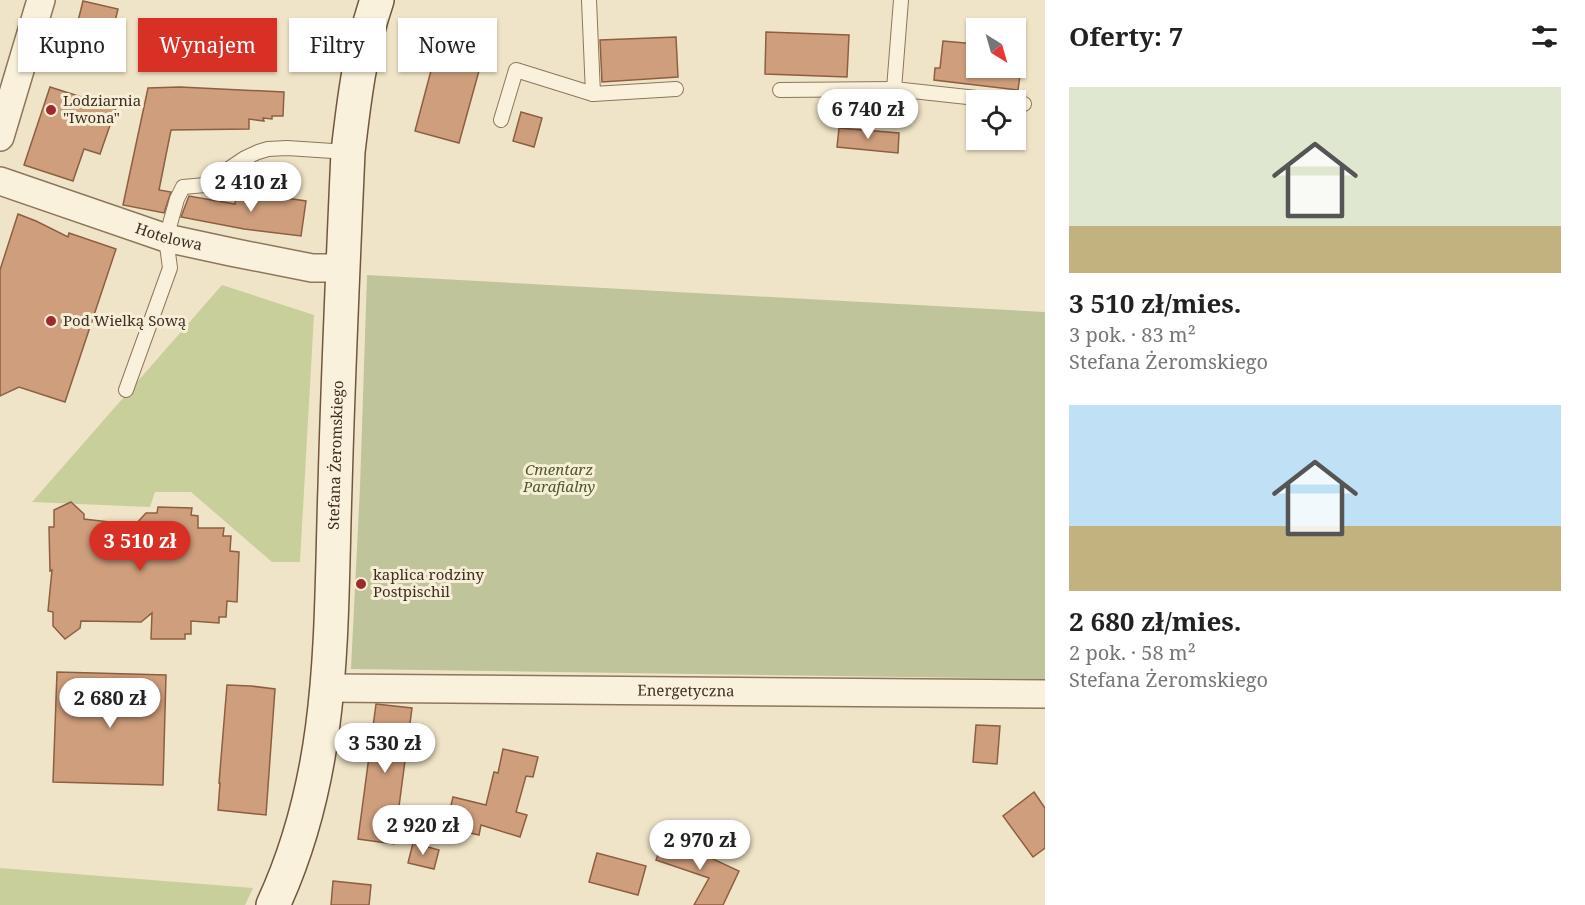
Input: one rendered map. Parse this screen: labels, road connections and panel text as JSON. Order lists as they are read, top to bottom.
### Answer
{
  "streets": {
    "street": ["Hotelowa", "Stefana Żeromskiego", "Energetyczna"]
  },
  "crossings": [
    ["Hotelowa", "Stefana Żeromskiego"],
    ["Stefana Żeromskiego", "Energetyczna"]
  ],
  "parks": ["Cmentarz Parafialny"],
  "places": ["Lodziarnia \"Iwona\"", "Pod Wielką Sową", "kaplica rodziny Postpischil"],
  "north": "bottom right",
  "page": {
    "heading": "Oferty: 7",
    "chip": [
      "Kupno",
      "Wynajem",
      "Filtry",
      "Nowe"
    ],
    "list": [
      {
        "name": "3 510 zł/mies.",
        "note": "3 pok. · 83 m² · Stefana Żeromskiego"
      },
      {
        "name": "2 680 zł/mies.",
        "note": "2 pok. · 58 m² · Stefana Żeromskiego"
      }
    ],
    "price": [
      "6 740 zł",
      "2 410 zł",
      "3 510 zł",
      "2 680 zł",
      "3 530 zł",
      "2 920 zł",
      "2 970 zł"
    ]
  }
}
